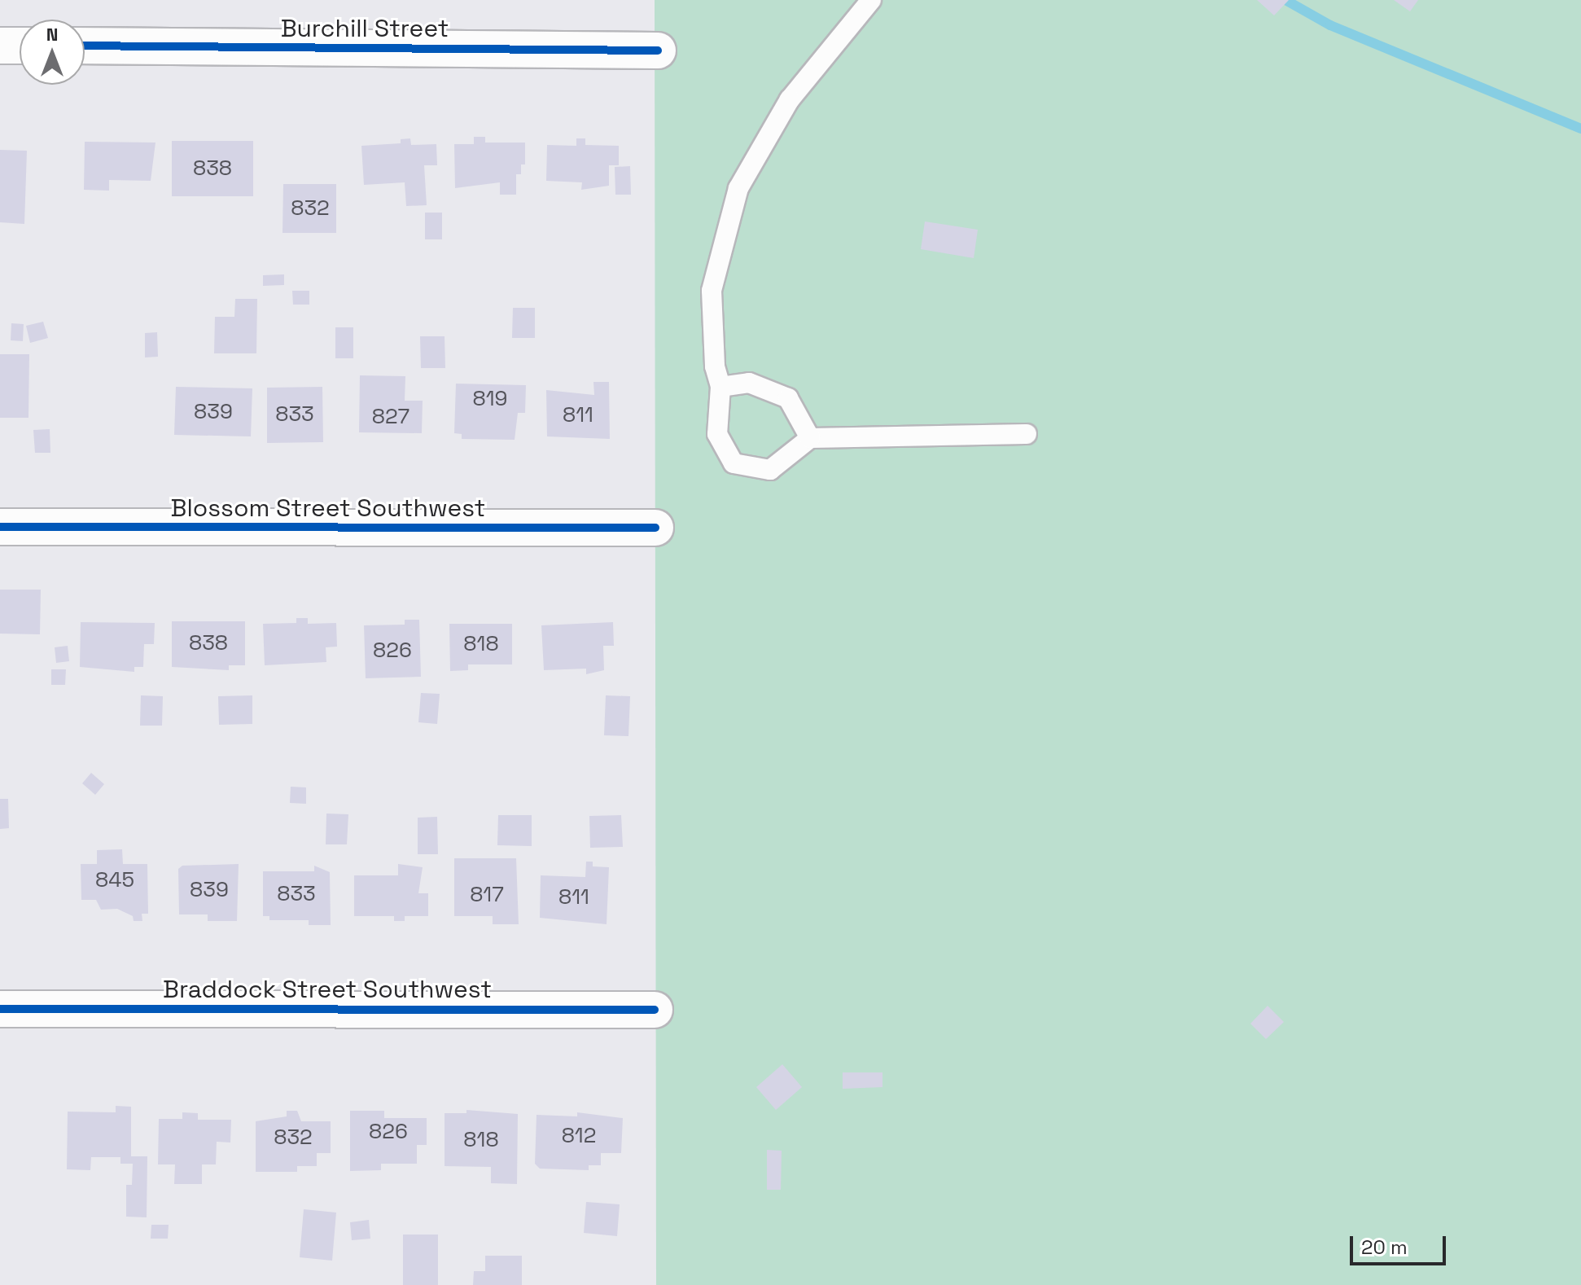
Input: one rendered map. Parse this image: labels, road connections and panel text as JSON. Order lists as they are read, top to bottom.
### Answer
{
  "streets": {
    "street": ["Burchill Street", "Blossom Street Southwest", "Braddock Street Southwest"]
  },
  "house_numbers": [
    "838",
    "832",
    "819",
    "839",
    "833",
    "811",
    "827",
    "838",
    "818",
    "826",
    "845",
    "839",
    "833",
    "817",
    "811",
    "826",
    "812",
    "832",
    "818"
  ],
  "scale_bar": "20 m",
  "north": "top"
}
